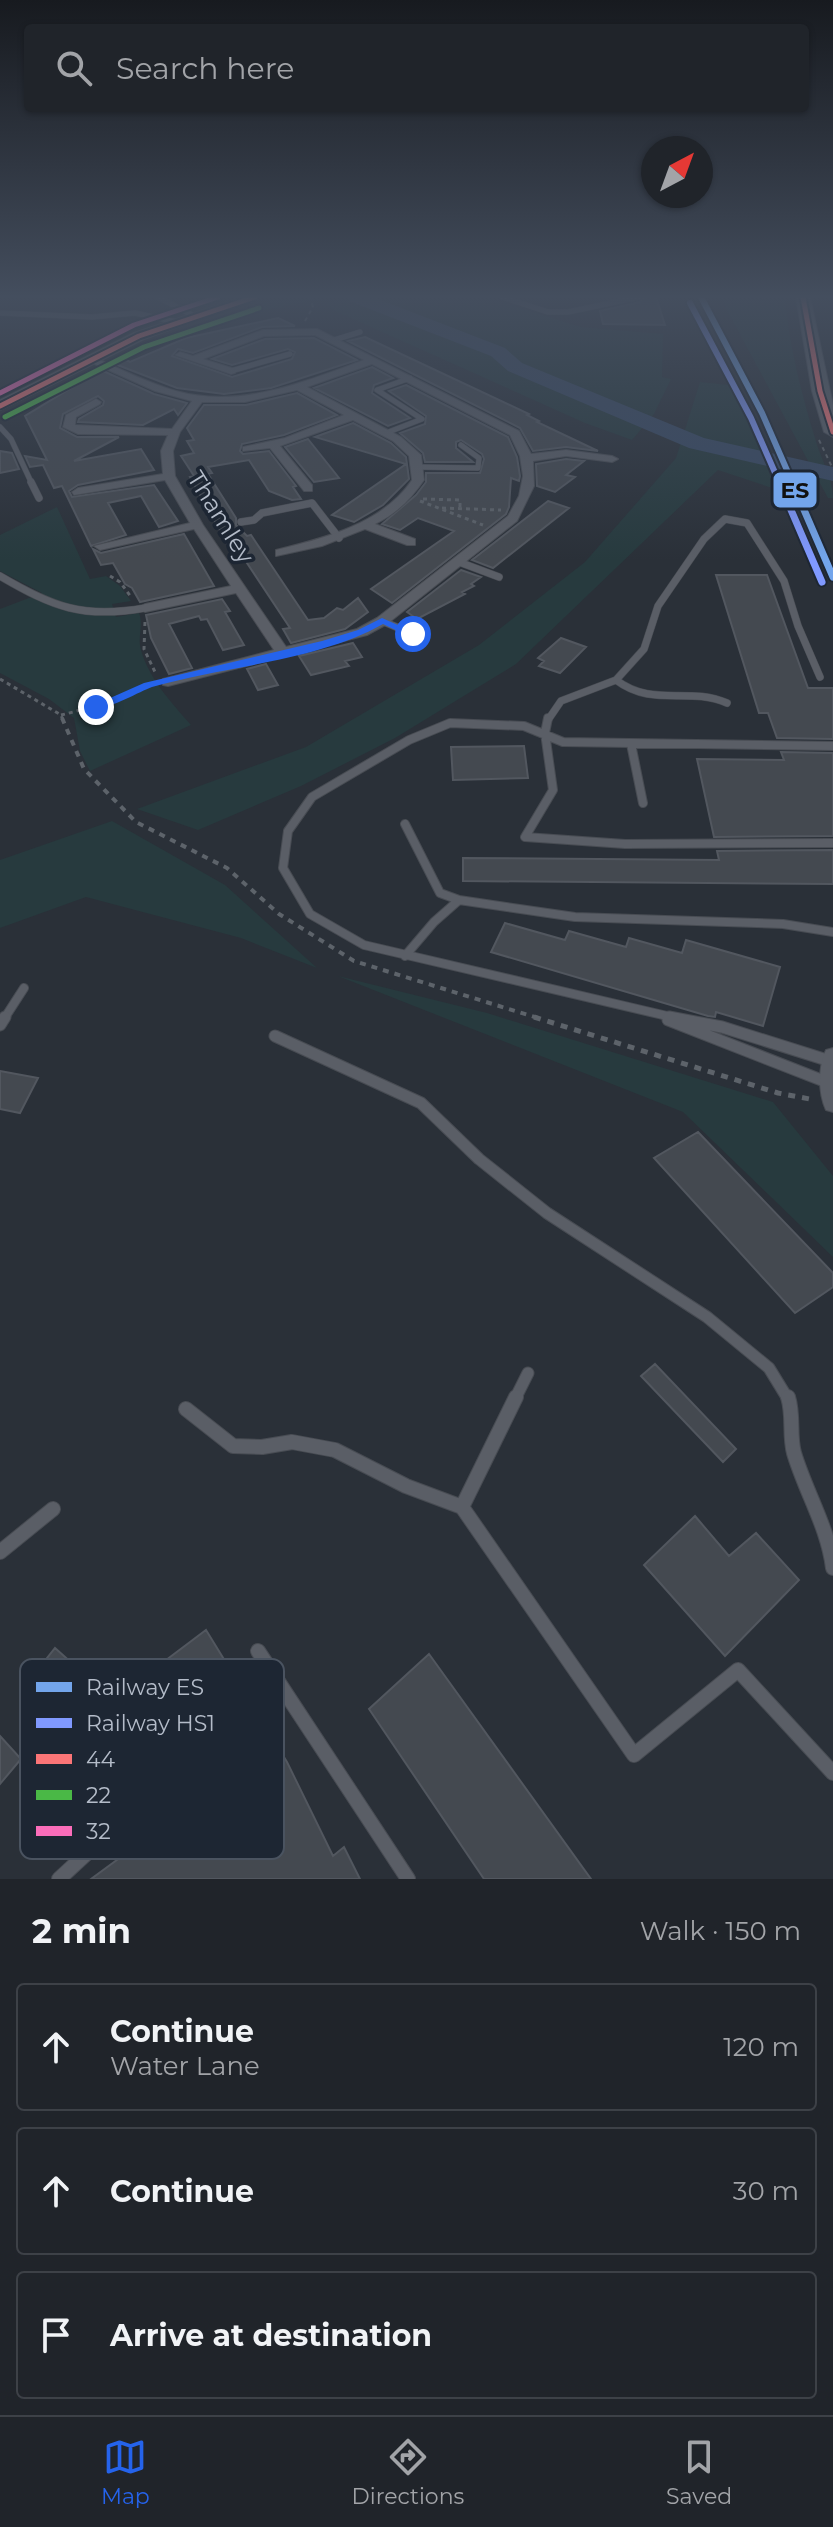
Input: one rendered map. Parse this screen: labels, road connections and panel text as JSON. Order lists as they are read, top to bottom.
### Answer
{
  "streets": {
    "street": ["Thamley"]
  },
  "lines": [
    "rail line ES",
    "rail line HS1",
    "transit line 44",
    "transit line 22",
    "transit line 32"
  ],
  "legend": [
    "Railway ES",
    "Railway HS1",
    "44",
    "22",
    "32"
  ],
  "north": "top right",
  "page": {
    "search": "Search here",
    "heading": ["2 min", "Walk · 150 m"],
    "list": [
      ["Continue", "Water Lane", "120 m"],
      ["Continue", "30 m"],
      "Arrive at destination"
    ],
    "nav": ["Map", "Directions", "Saved"]
  }
}
